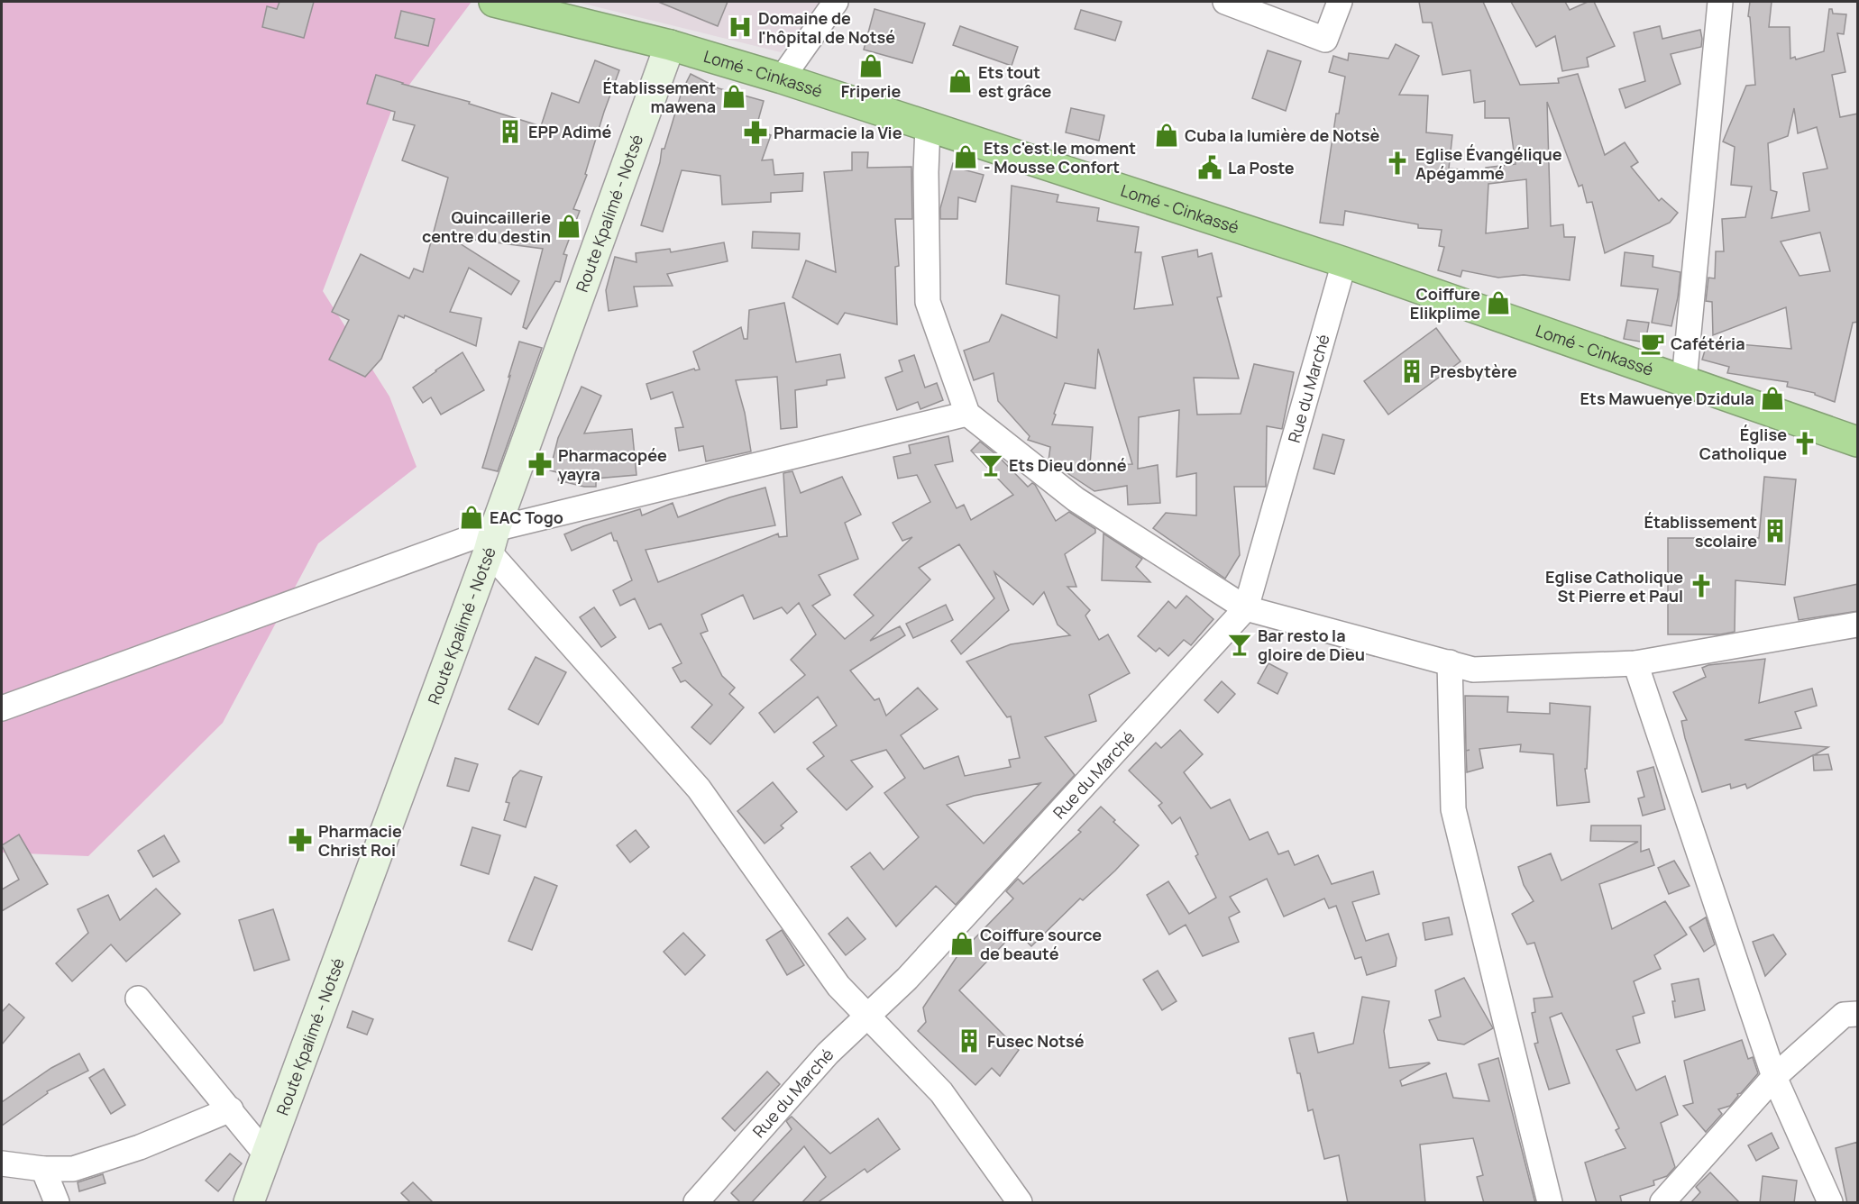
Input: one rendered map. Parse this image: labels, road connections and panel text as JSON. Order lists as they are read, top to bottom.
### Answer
{
  "streets": {
    "highway": ["Lomé - Cinkassé"],
    "main road": ["Route Kpalimé - Notsé"],
    "street": ["Rue du Marché"]
  },
  "crossings": [
    ["Lomé - Cinkassé", "Route Kpalimé - Notsé"],
    ["Lomé - Cinkassé", "Rue du Marché"]
  ],
  "places": {
    "hospital": ["Domaine de l'hôpital de Notsé"],
    "shop": [
      "Friperie",
      "Ets tout est grâce",
      "Établissement mawena",
      "Cuba la lumière de Notsè",
      "Ets c'est le moment - Mousse Confort",
      "Quincaillerie centre du destin",
      "Coiffure Elikplime",
      "Ets Mawuenye Dzidula",
      "EAC Togo",
      "Coiffure source de beauté"
    ],
    "building": [
      "EPP Adimé",
      "Presbytère",
      "Établissement scolaire",
      "Fusec Notsé"
    ],
    "pharmacy": ["Pharmacie la Vie", "Pharmacopée yayra", "Pharmacie Christ Roi"],
    "church": ["Eglise Évangélique Apégammé", "Église Catholique", "Eglise Catholique St Pierre et Paul"],
    "public building": ["La Poste"],
    "cafe": ["Cafétéria"],
    "bar": ["Ets Dieu donné", "Bar resto la gloire de Dieu"]
  }
}
